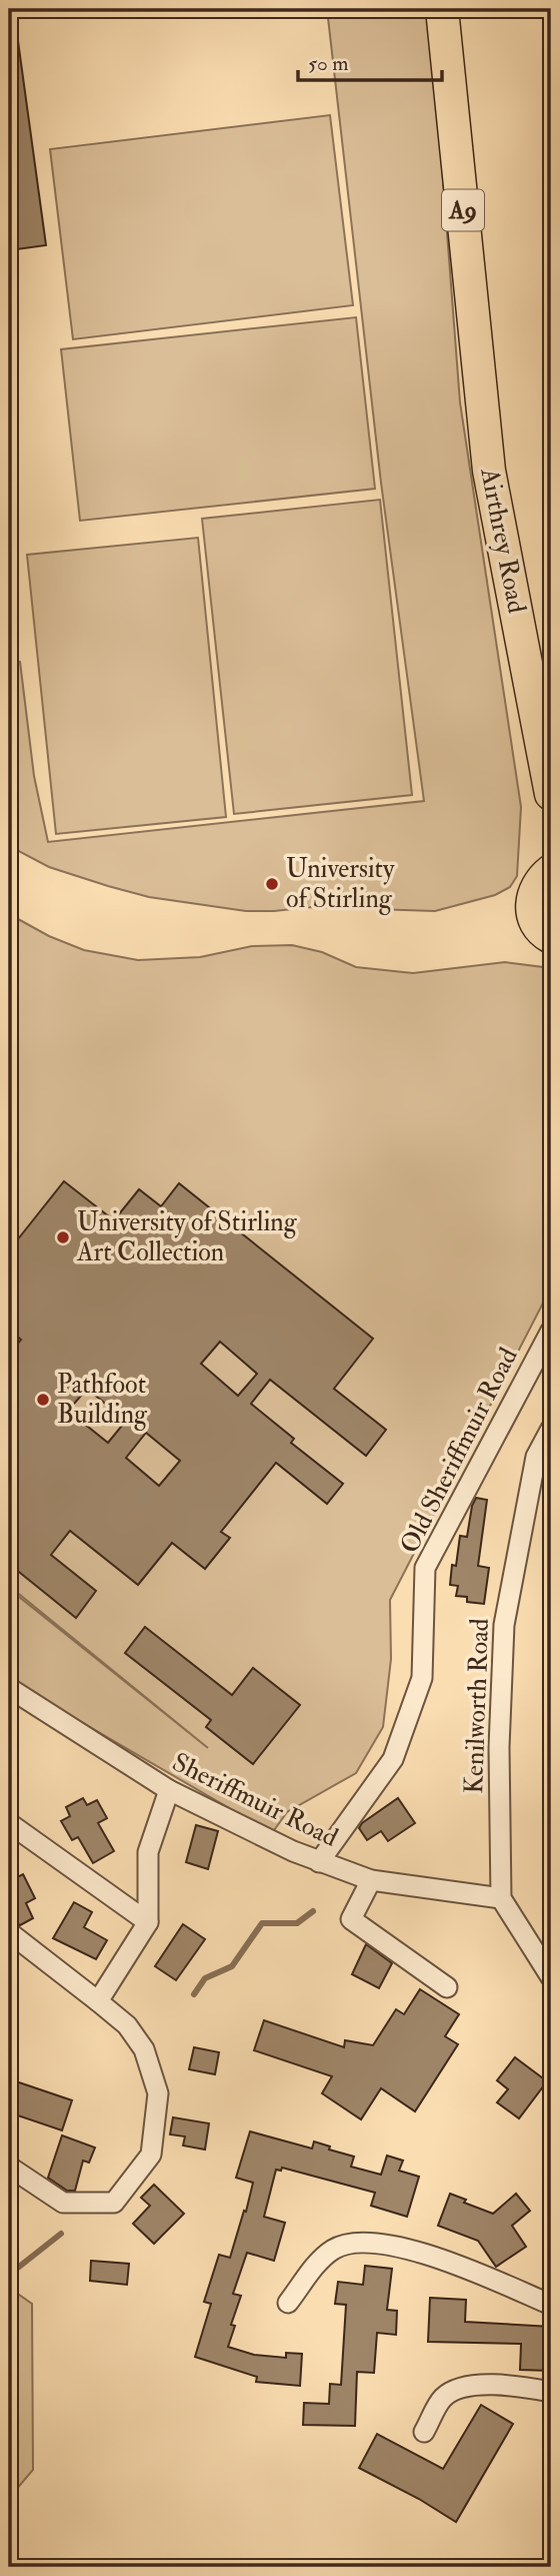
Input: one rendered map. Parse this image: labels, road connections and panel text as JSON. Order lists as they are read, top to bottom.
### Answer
{
  "streets": {
    "main road": ["A9", "Airthrey Road"],
    "street": ["Old Sheriffmuir Road", "Kenilworth Road", "Sheriffmuir Road"]
  },
  "crossings": [
    ["Old Sheriffmuir Road", "Sheriffmuir Road"],
    ["Kenilworth Road", "Sheriffmuir Road"]
  ],
  "places": ["University of Stirling", "University of Stirling Art Collection", "Pathfoot Building"],
  "scale_bar": "50 m"
}
